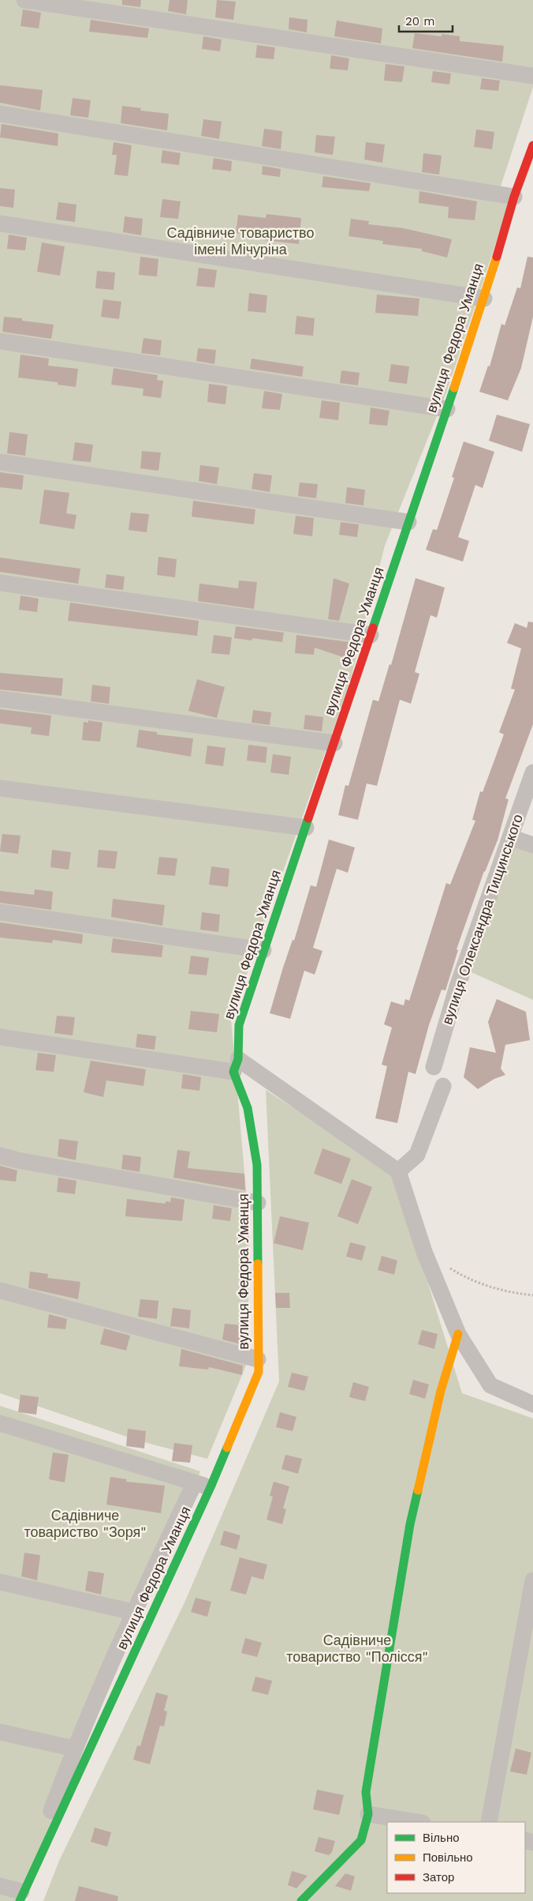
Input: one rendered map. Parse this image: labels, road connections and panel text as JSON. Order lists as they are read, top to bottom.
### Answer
{
  "streets": {
    "street": ["вулиця Федора Уманця", "вулиця Олександра Тищинського"]
  },
  "parks": ["Садівниче товариство імені Мічуріна", "Садівниче товариство \"Зоря\"", "Садівниче товариство \"Полісся\""],
  "legend": ["Вільно", "Повільно", "Затор"],
  "scale_bar": "20 m"
}
